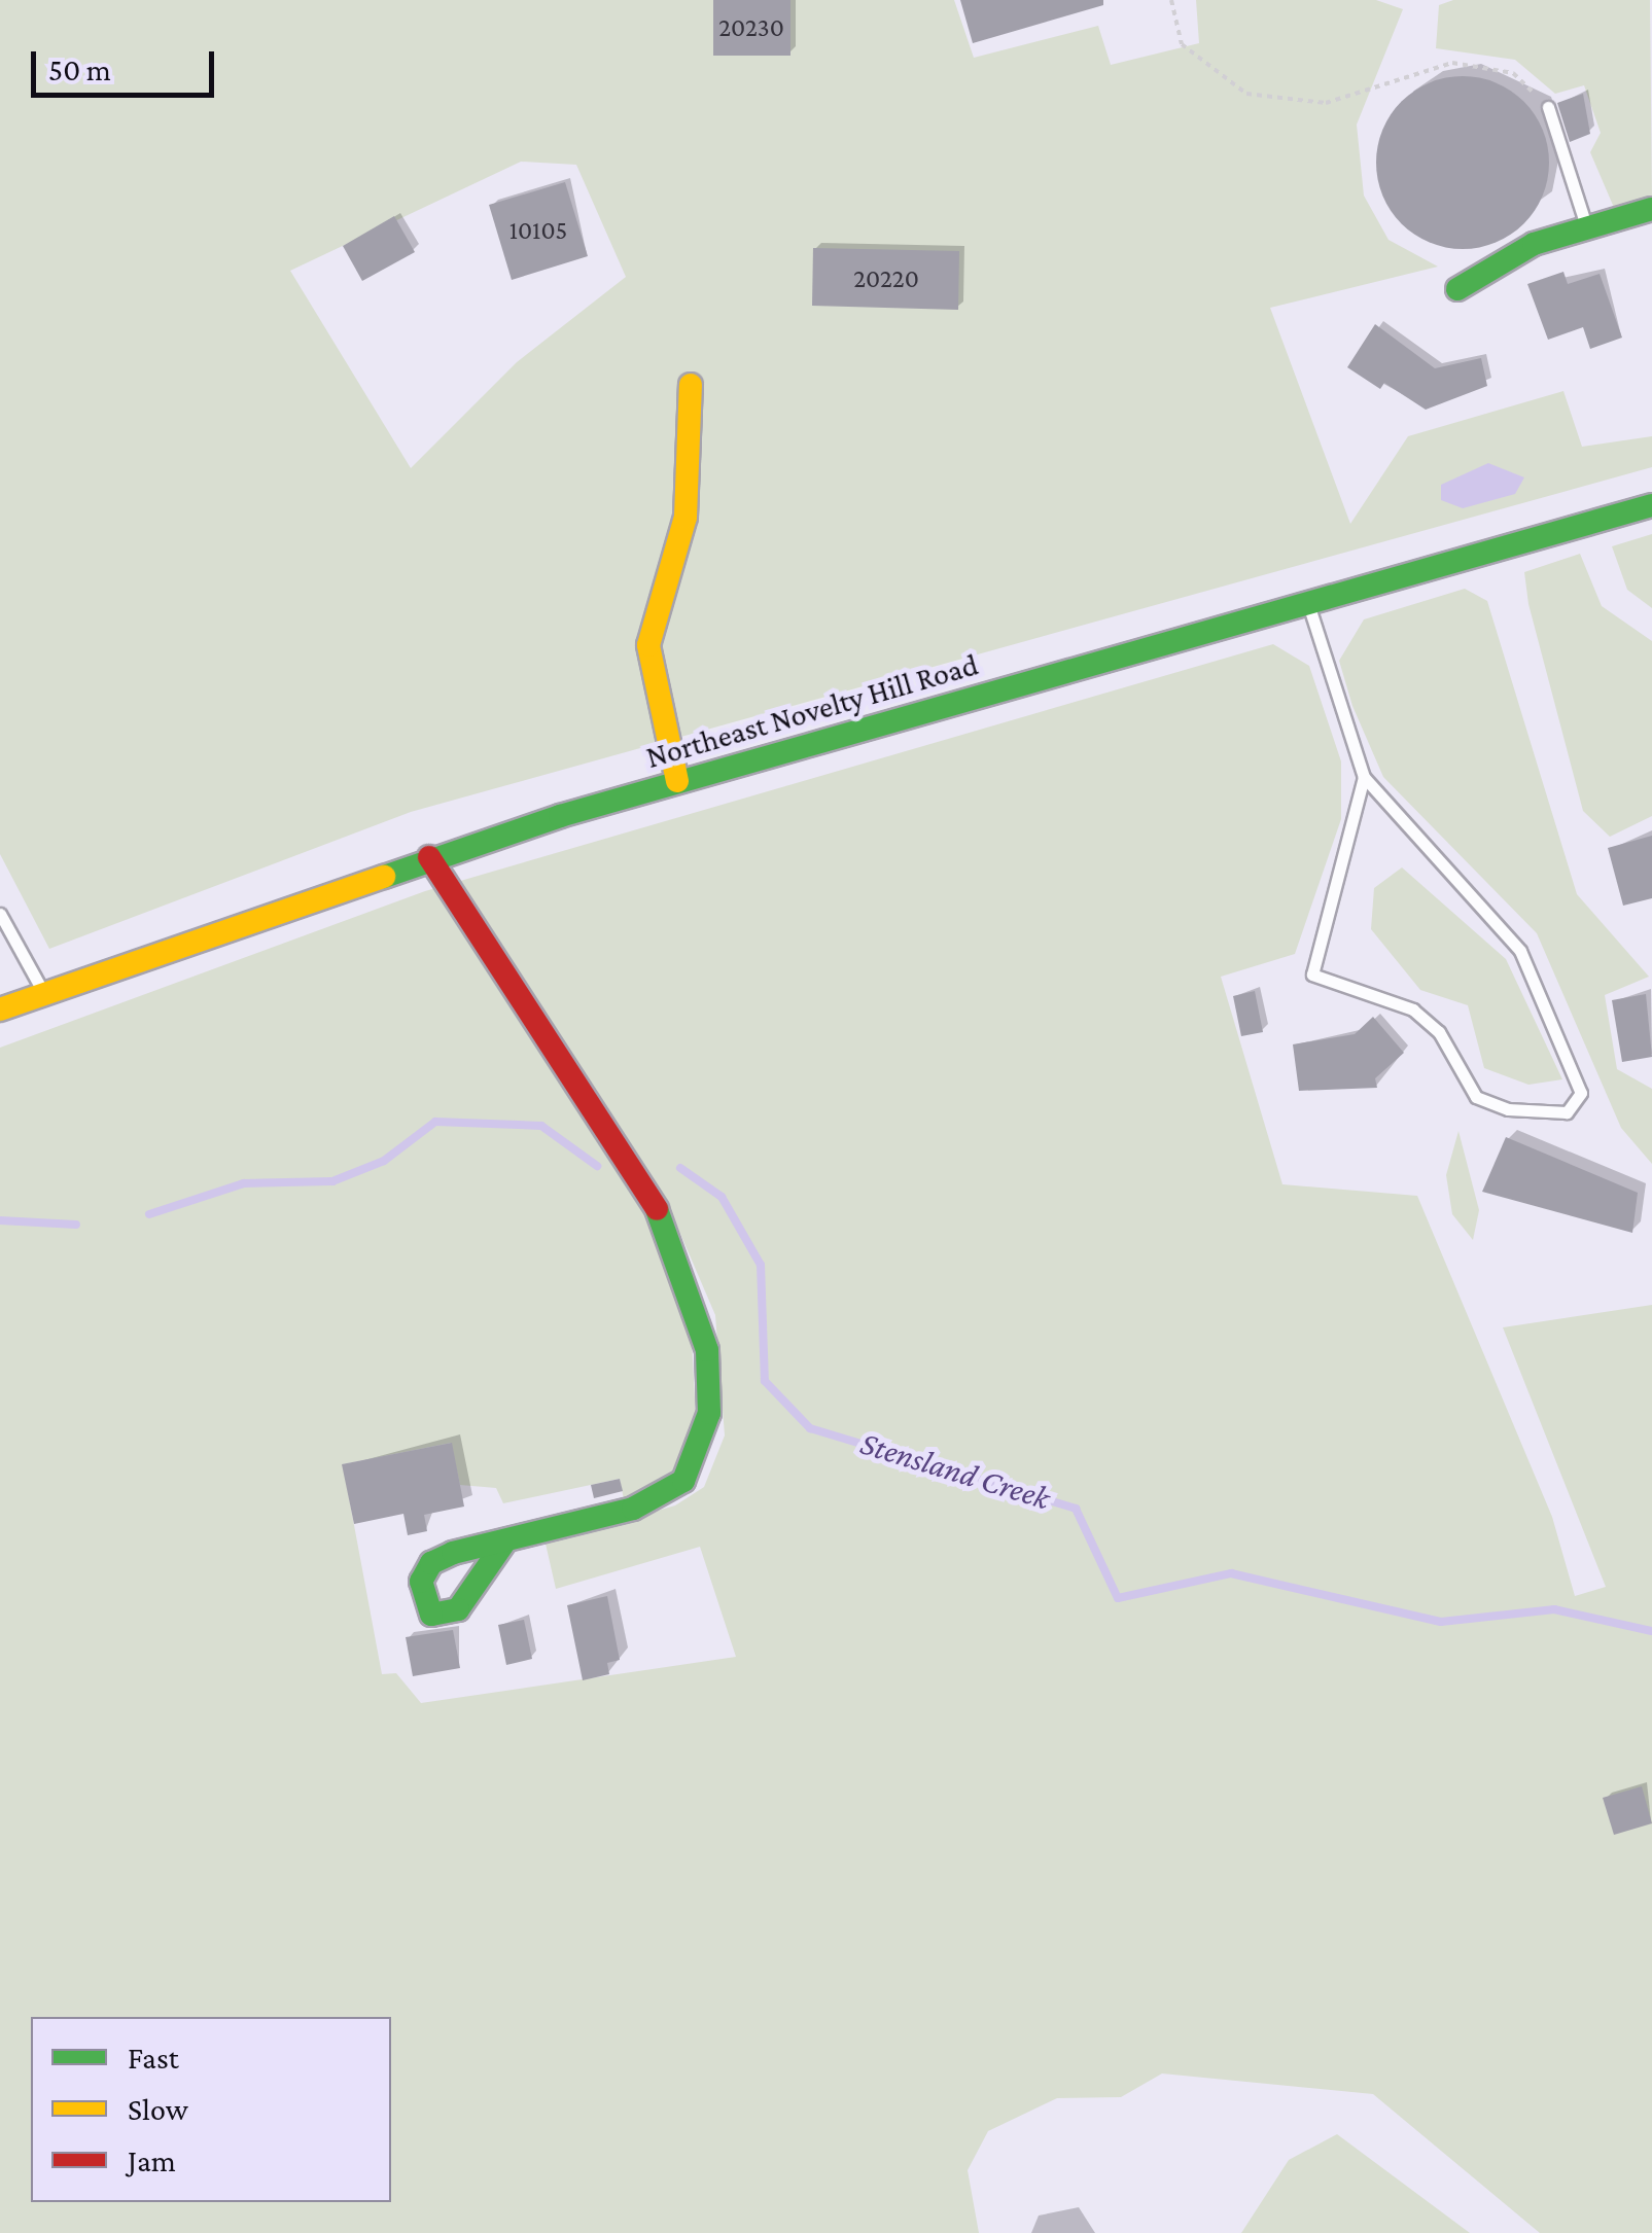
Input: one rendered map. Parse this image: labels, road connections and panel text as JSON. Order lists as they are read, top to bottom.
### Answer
{
  "streets": {
    "main road": ["Northeast Novelty Hill Road"]
  },
  "water": ["Stensland Creek"],
  "house_numbers": ["20230", "10105", "20220"],
  "legend": ["Fast", "Slow", "Jam"],
  "scale_bar": "50 m"
}
